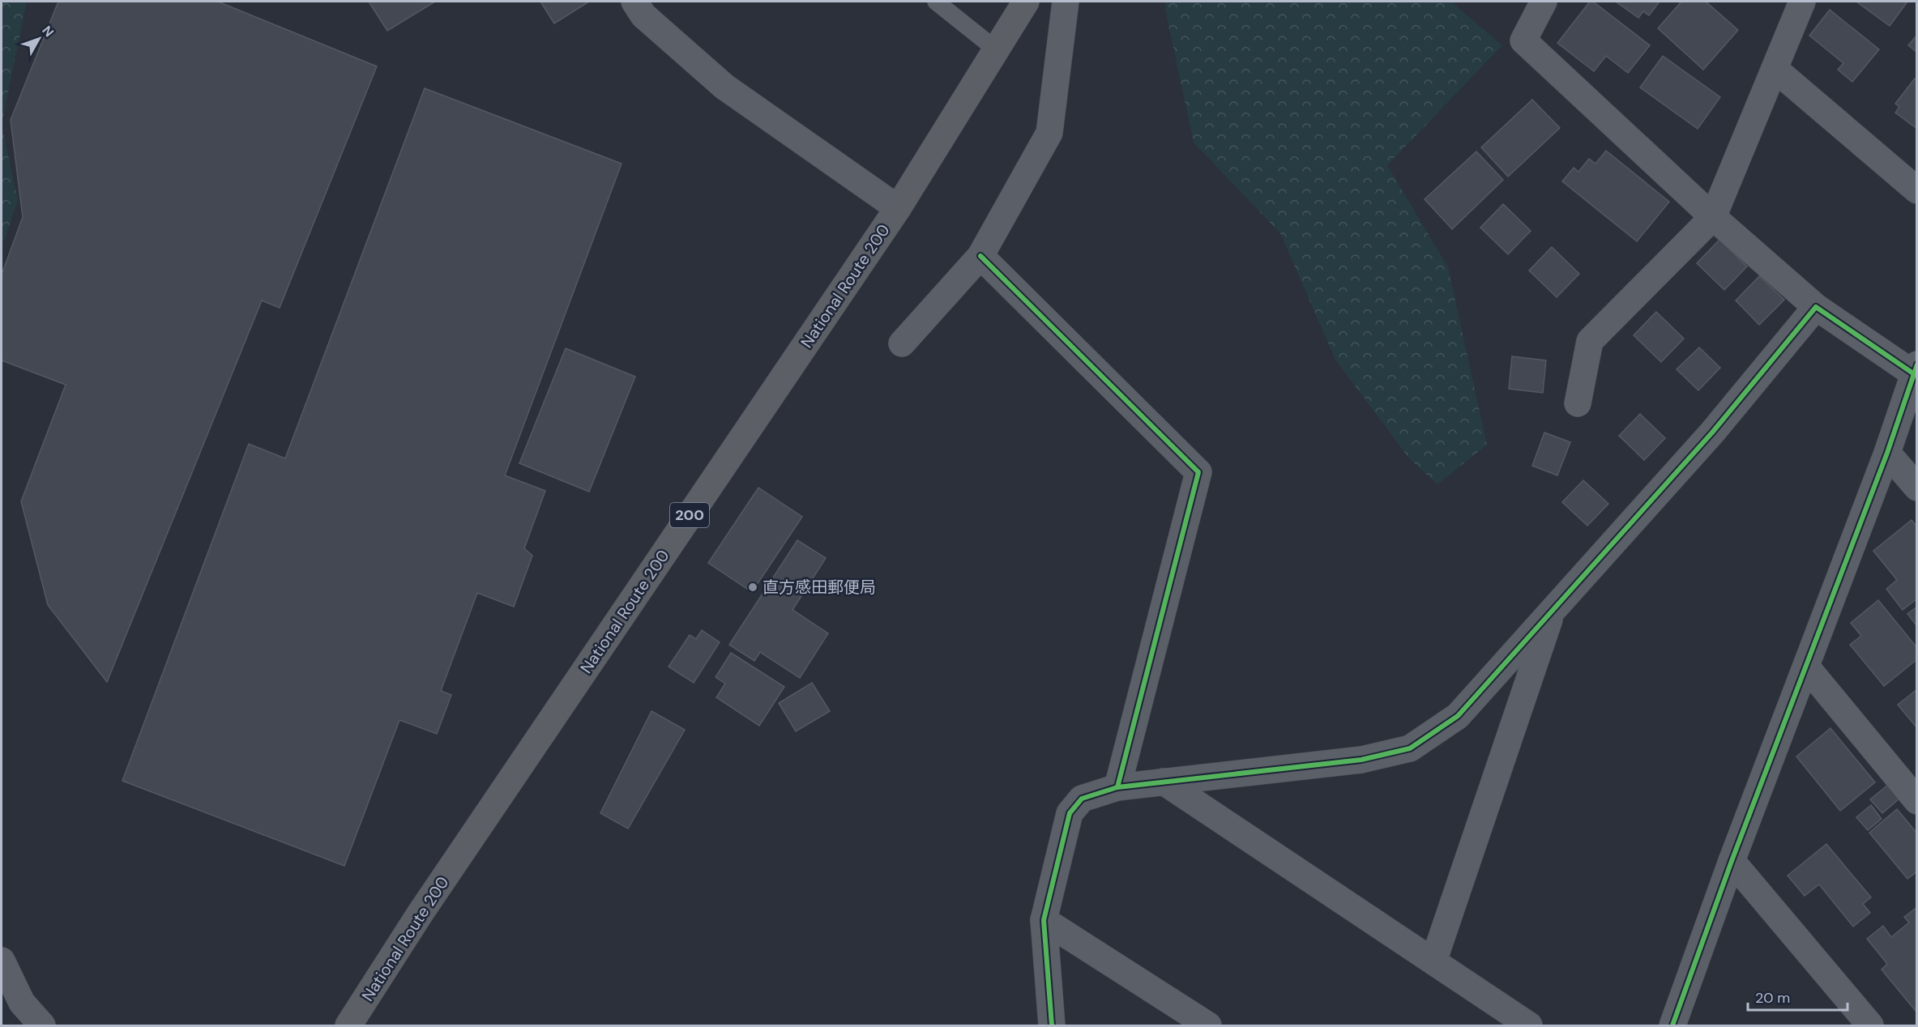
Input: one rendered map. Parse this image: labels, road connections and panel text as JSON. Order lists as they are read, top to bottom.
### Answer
{
  "streets": {
    "highway": ["National Route 200", "200"]
  },
  "places": ["直方感田郵便局"],
  "scale_bar": "20 m",
  "north": "top right"
}
